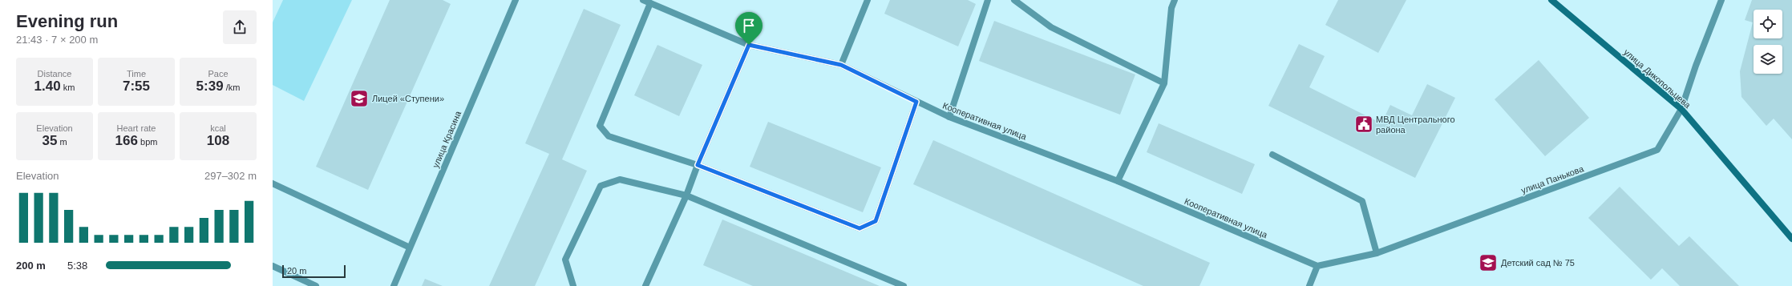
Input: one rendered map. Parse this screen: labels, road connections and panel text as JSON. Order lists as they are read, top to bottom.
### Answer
{
  "streets": {
    "main road": ["улица Дикопольцева"],
    "street": ["Кооперативная улица", "улица Красина", "улица Панькова"]
  },
  "crossings": [
    ["улица Дикопольцева", "улица Панькова"],
    ["Кооперативная улица", "улица Панькова"]
  ],
  "places": {
    "school or university": ["Лицей «Ступени»", "Детский сад № 75"],
    "public building": ["МВД Центрального района"]
  },
  "scale_bar": "20 m",
  "page": {
    "heading": ["Evening run", "21:43 · 7 × 200 m"],
    "stats": [
      ["Distance", "1.40 km"],
      ["Time", "7:55"],
      ["Pace", "5:39 /km"],
      ["Elevation", "35 m"],
      ["Heart rate", "166 bpm"],
      ["kcal", "108"]
    ],
    "chart": ["Elevation", "297–302 m"],
    "list": [
      {
        "name": "200 m",
        "note": "5:38"
      }
    ],
    "scale": "20 m"
  }
}
